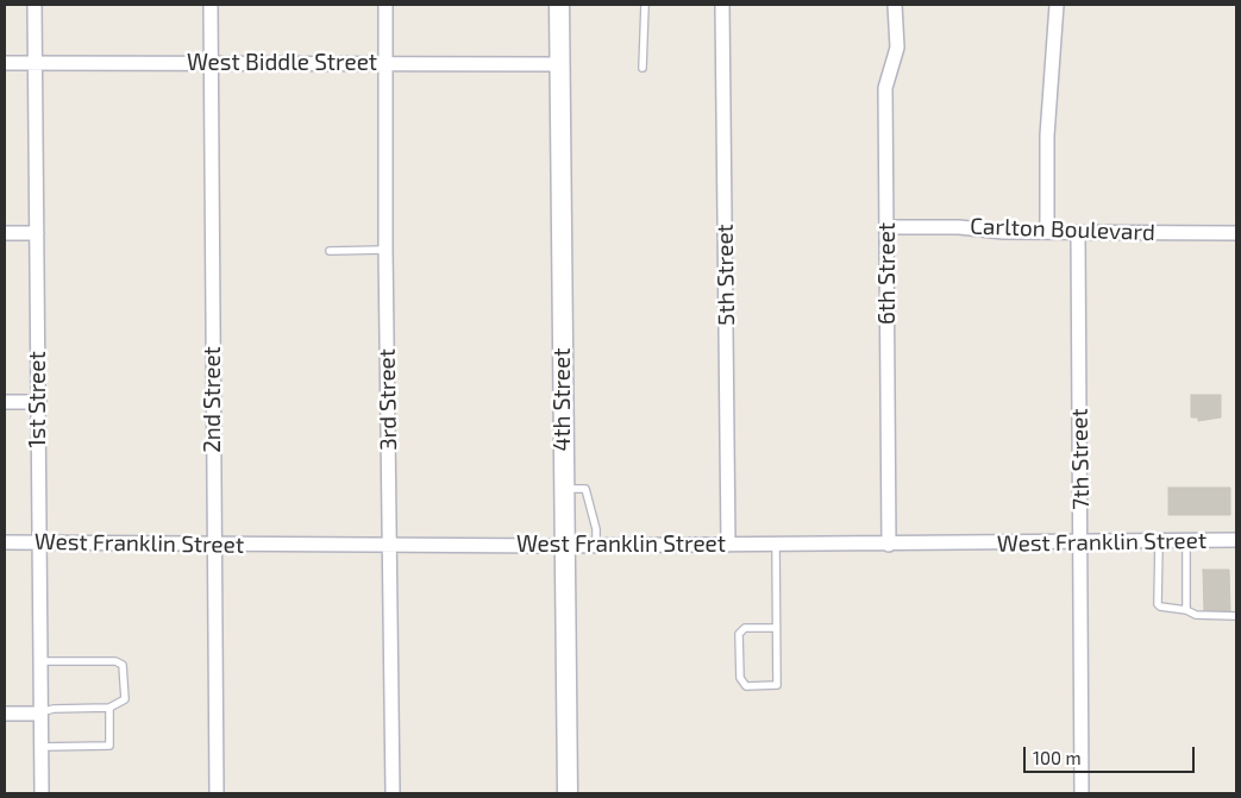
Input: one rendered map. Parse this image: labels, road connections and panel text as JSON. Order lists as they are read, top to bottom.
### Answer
{
  "streets": {
    "street": [
      "West Biddle Street",
      "Carlton Boulevard",
      "6th Street",
      "5th Street",
      "1st Street",
      "2nd Street",
      "3rd Street",
      "4th Street",
      "7th Street",
      "West Franklin Street"
    ]
  },
  "crossings": [
    ["West Biddle Street", "1st Street"],
    ["West Biddle Street", "2nd Street"],
    ["West Biddle Street", "3rd Street"],
    ["West Biddle Street", "4th Street"],
    ["Carlton Boulevard", "6th Street"],
    ["Carlton Boulevard", "7th Street"],
    ["6th Street", "West Franklin Street"],
    ["5th Street", "West Franklin Street"],
    ["1st Street", "West Franklin Street"],
    ["2nd Street", "West Franklin Street"],
    ["3rd Street", "West Franklin Street"],
    ["4th Street", "West Franklin Street"],
    ["7th Street", "West Franklin Street"]
  ],
  "scale_bar": "100 m"
}
